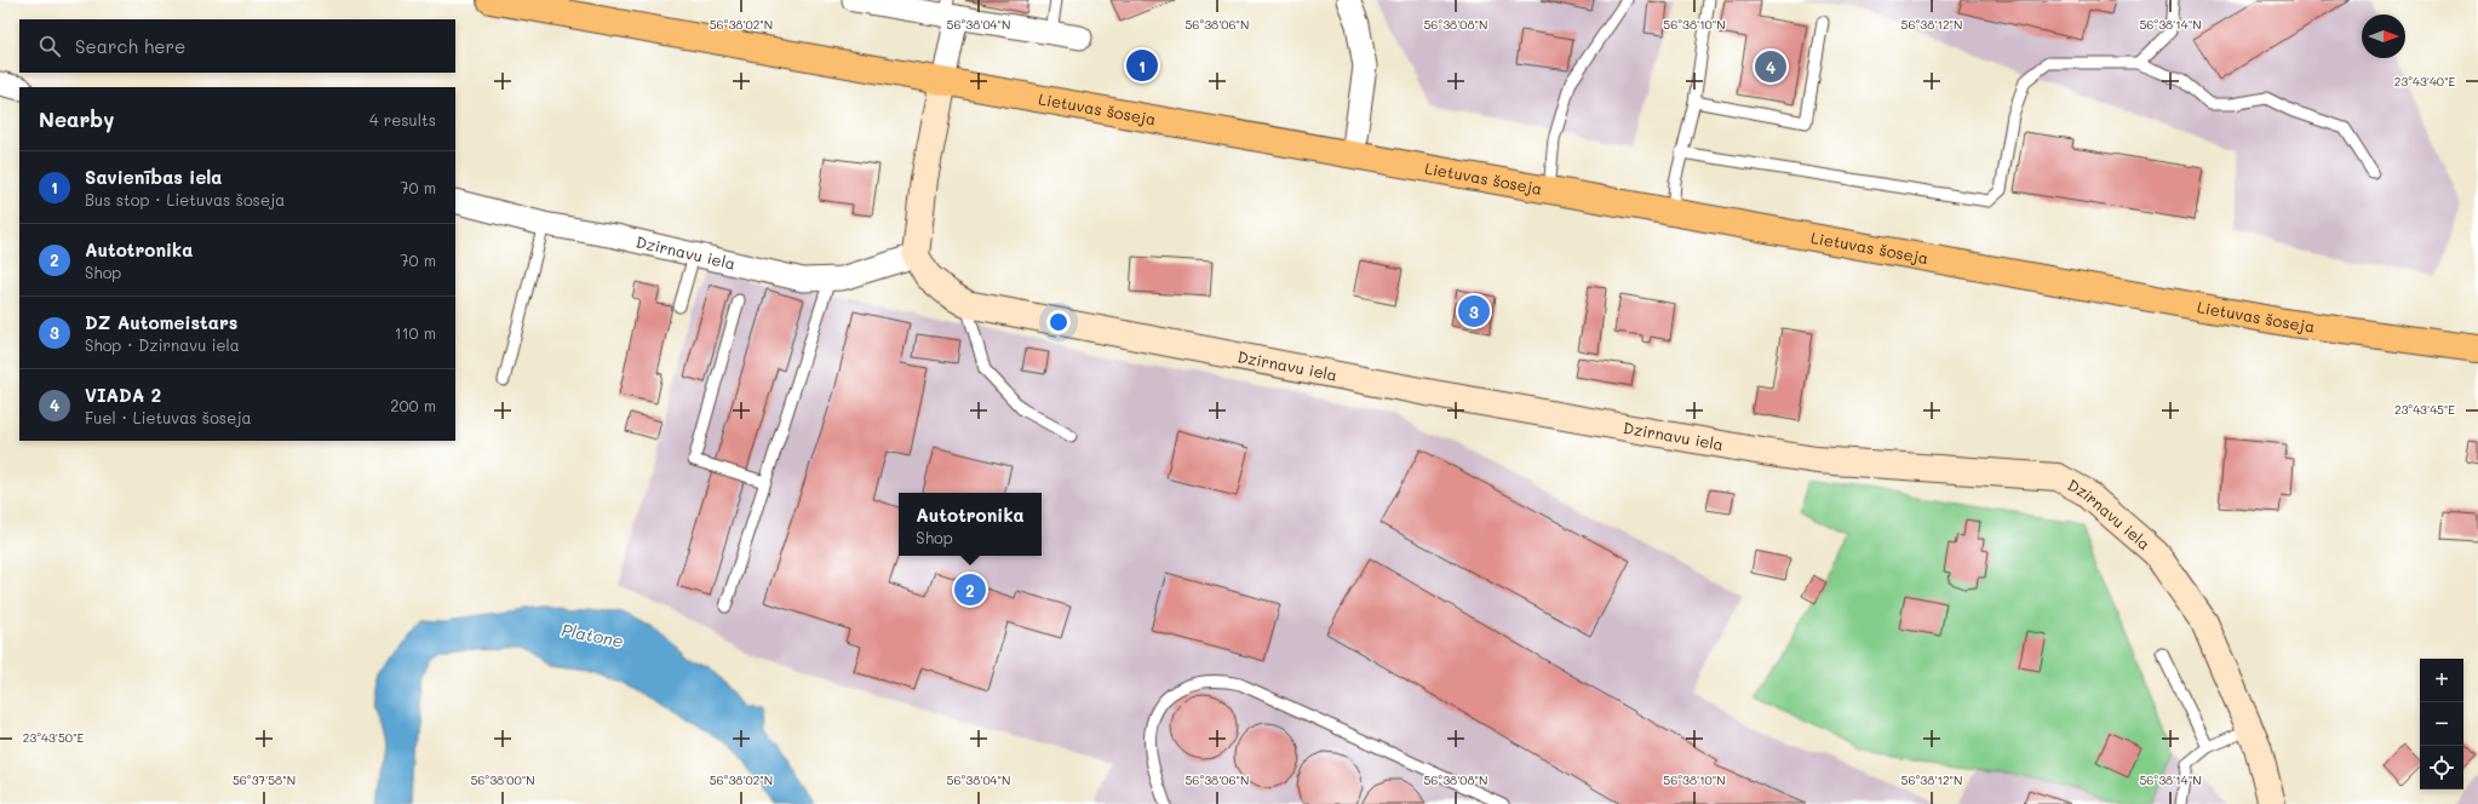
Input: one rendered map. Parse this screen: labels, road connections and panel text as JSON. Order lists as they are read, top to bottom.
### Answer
{
  "streets": {
    "main road": ["Lietuvas šoseja"],
    "street": ["Dzirnavu iela"]
  },
  "water": ["Platone"],
  "north": "right",
  "page": {
    "search": "Search here",
    "pins": [
      "1",
      "4",
      "3",
      "2"
    ],
    "heading": ["Nearby", "4 results"],
    "list": [
      {
        "mark": "1",
        "name": "Savienības iela",
        "note": "Bus stop · Lietuvas šoseja",
        "value": "70 m"
      },
      {
        "mark": "2",
        "name": "Autotronika",
        "note": "Shop",
        "value": "70 m"
      },
      {
        "mark": "3",
        "name": "DZ Automeistars",
        "note": "Shop · Dzirnavu iela",
        "value": "110 m"
      },
      {
        "mark": "4",
        "name": "VIADA 2",
        "note": "Fuel · Lietuvas šoseja",
        "value": "200 m"
      }
    ],
    "popup": ["Autotronika", "Shop"],
    "map_buttons": ["+", "−"]
  },
  "coordinates": [
    "56°38'02\"N",
    "56°38'04\"N",
    "56°38'06\"N",
    "56°38'08\"N",
    "56°38'10\"N",
    "56°38'12\"N",
    "56°38'14\"N",
    "23°43'40\"E",
    "23°43'45\"E",
    "23°43'50\"E",
    "56°37'58\"N",
    "56°38'00\"N"
  ]
}
